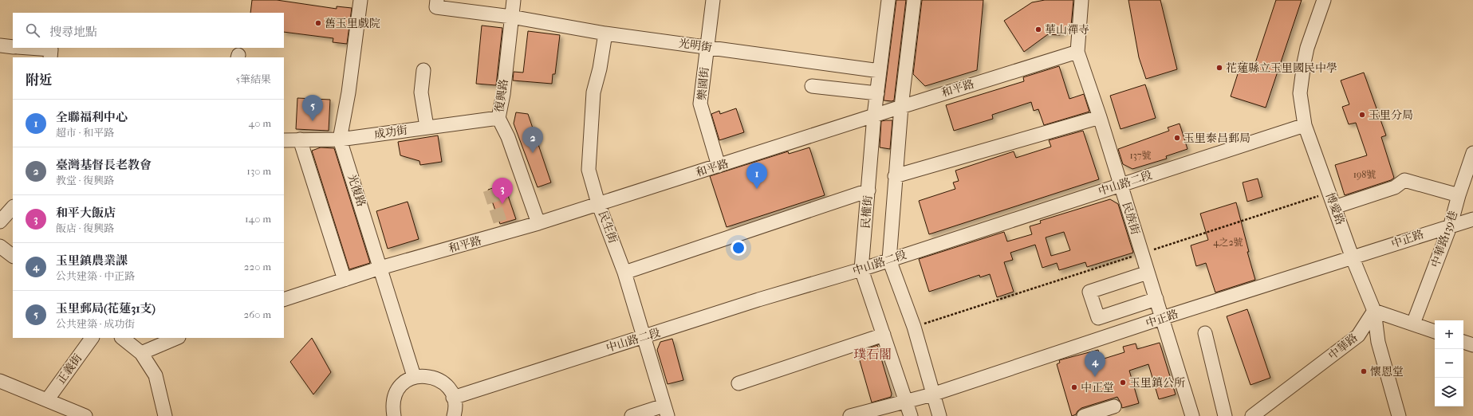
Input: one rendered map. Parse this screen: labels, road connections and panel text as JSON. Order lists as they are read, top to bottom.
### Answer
{
  "streets": {
    "street": [
      "光明街",
      "樂園街",
      "和平路",
      "復興路",
      "成功街",
      "中山路二段",
      "光復路",
      "博愛路",
      "民權街",
      "民族街",
      "民生街",
      "中正路",
      "中華路139巷",
      "中華路",
      "正義街"
    ]
  },
  "crossings": [
    ["光明街", "樂園街"],
    ["光明街", "復興路"],
    ["光明街", "民權街"],
    ["光明街", "民生街"],
    ["樂園街", "和平路"],
    ["和平路", "復興路"],
    ["和平路", "光復路"],
    ["和平路", "民權街"],
    ["和平路", "民族街"],
    ["和平路", "民生街"],
    ["復興路", "成功街"],
    ["成功街", "光復路"],
    ["中山路二段", "博愛路"],
    ["中山路二段", "民權街"],
    ["中山路二段", "民族街"],
    ["中山路二段", "民生街"],
    ["博愛路", "中正路"],
    ["博愛路", "中華路"],
    ["民權街", "中正路"],
    ["民族街", "中正路"],
    ["中正路", "中華路139巷"]
  ],
  "districts": ["璞石閣"],
  "places": [
    "舊玉里戲院",
    "華山禪寺",
    "花蓮縣立玉里國民中學",
    "玉里分局",
    "玉里泰昌郵局",
    "懷恩堂",
    "玉里鎮公所",
    "中正堂"
  ],
  "house_numbers": ["137號", "198號", "4之2號"],
  "page": {
    "search": "搜尋地點",
    "heading": ["附近", "5筆結果"],
    "pins": [
      "5",
      "2",
      "1",
      "3",
      "4"
    ],
    "list": [
      {
        "mark": "1",
        "name": "全聯福利中心",
        "note": "超市 · 和平路",
        "value": "40 m"
      },
      {
        "mark": "2",
        "name": "臺灣基督長老教會",
        "note": "教堂 · 復興路",
        "value": "130 m"
      },
      {
        "mark": "3",
        "name": "和平大飯店",
        "note": "飯店 · 復興路",
        "value": "140 m"
      },
      {
        "mark": "4",
        "name": "玉里鎮農業課",
        "note": "公共建築 · 中正路",
        "value": "220 m"
      },
      {
        "mark": "5",
        "name": "玉里郵局(花蓮31支)",
        "note": "公共建築 · 成功街",
        "value": "260 m"
      }
    ],
    "map_buttons": ["+", "−"]
  }
}
